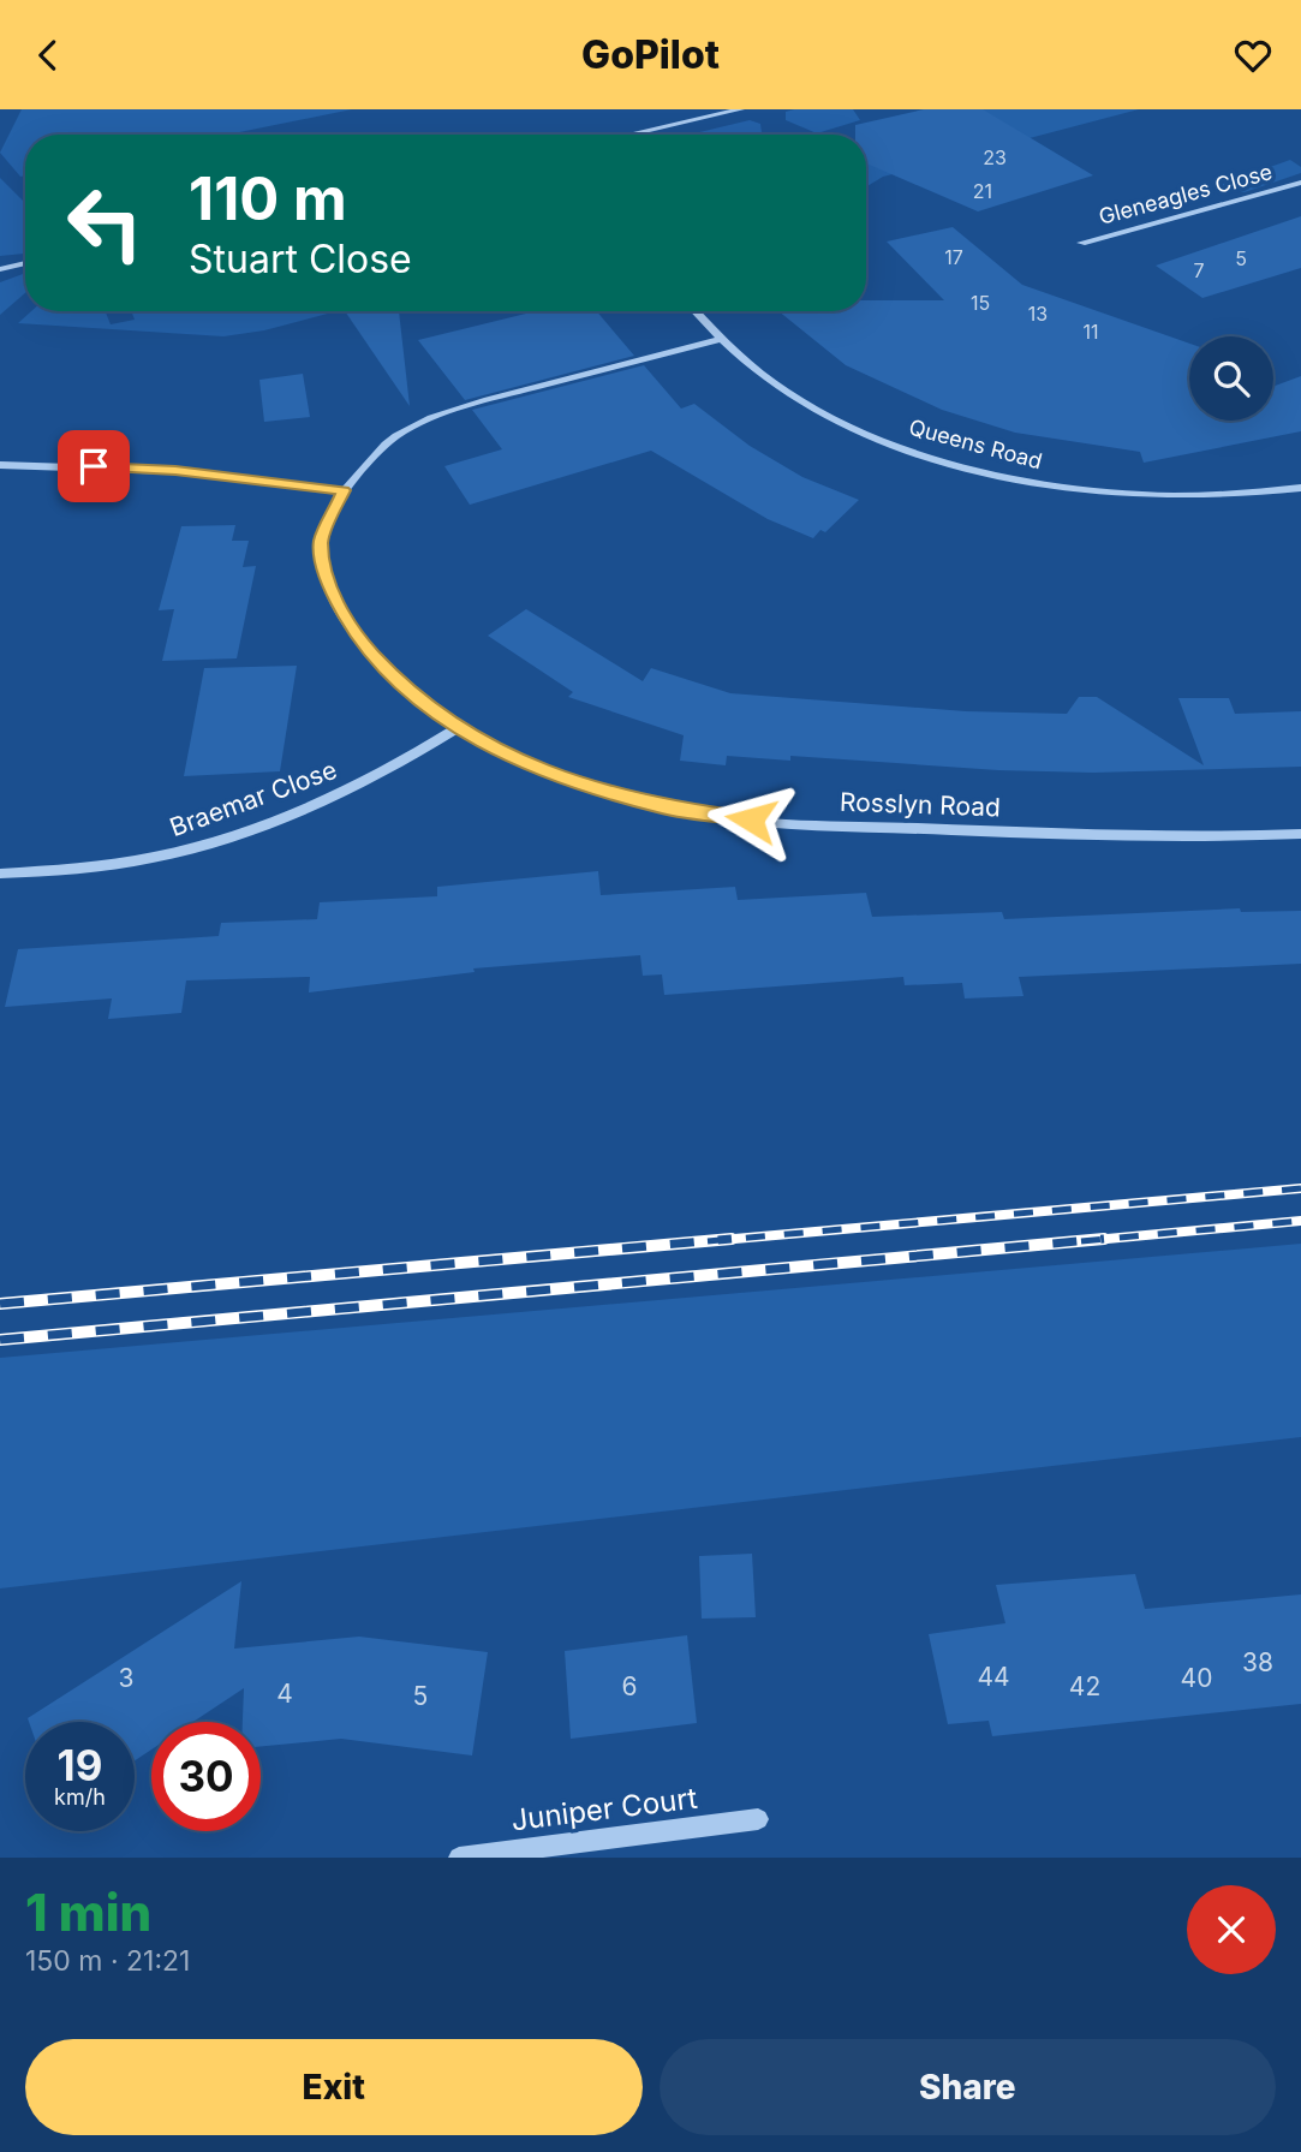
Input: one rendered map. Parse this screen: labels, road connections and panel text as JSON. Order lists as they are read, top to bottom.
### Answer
{
  "streets": {
    "street": [
      "Gleneagles Close",
      "Queens Road",
      "Braemar Close",
      "Rosslyn Road",
      "Juniper Court"
    ]
  },
  "crossings": [
    ["Queens Road", "Rosslyn Road"],
    ["Braemar Close", "Rosslyn Road"]
  ],
  "house_numbers": [
    "23",
    "21",
    "17",
    "5",
    "7",
    "15",
    "13",
    "11",
    "38",
    "44",
    "3",
    "40",
    "6",
    "42",
    "4",
    "5"
  ],
  "page": {
    "header": "GoPilot",
    "turn": ["110 m", "Stuart Close"],
    "speed": "19 km/h",
    "limit": "30",
    "heading": ["1 min", "150 m · 21:21"],
    "buttons": ["Exit", "Share"]
  }
}
